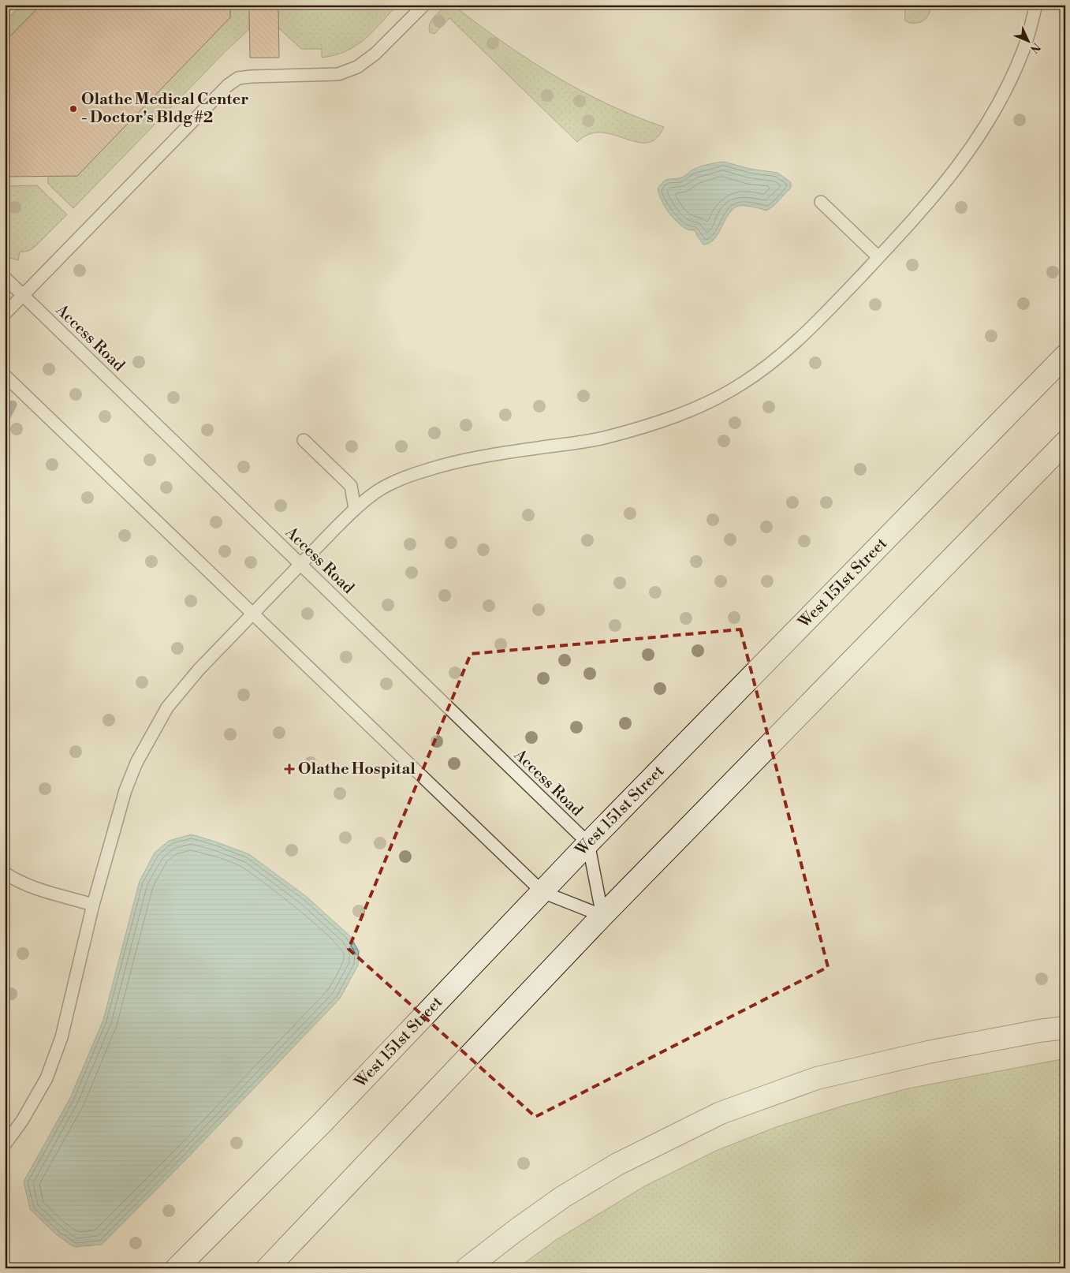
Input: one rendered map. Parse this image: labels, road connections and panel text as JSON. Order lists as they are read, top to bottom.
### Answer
{
  "streets": {
    "main road": ["West 151st Street"],
    "lane": ["Access Road"]
  },
  "crossings": [
    ["Access Road", "West 151st Street"]
  ],
  "places": {
    "other": ["Olathe Medical Center - Doctor's Bldg #2"],
    "health": ["Olathe Hospital"]
  },
  "north": "bottom right"
}
